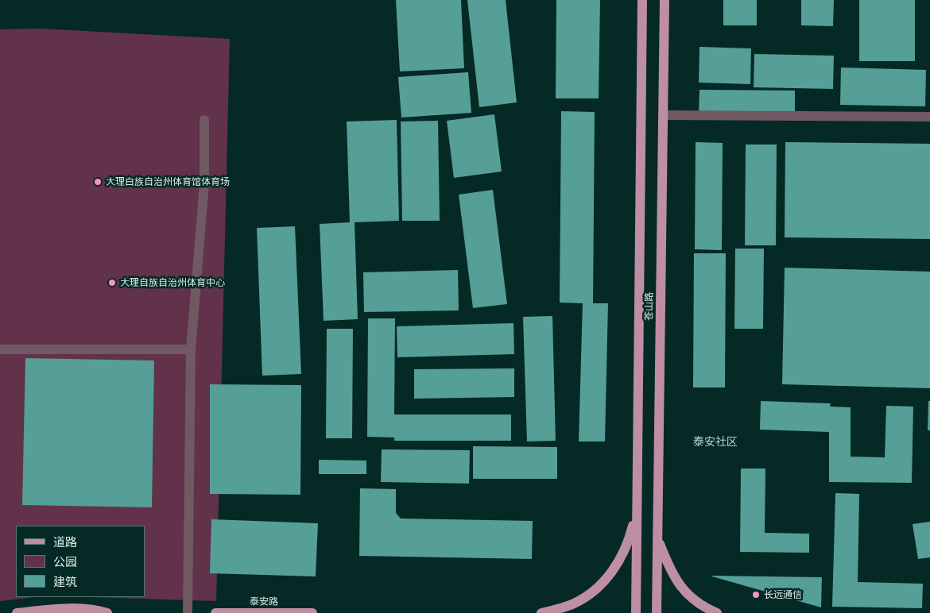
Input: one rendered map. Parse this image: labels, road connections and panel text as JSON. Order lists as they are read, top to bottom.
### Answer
{
  "streets": {
    "main road": ["苍山路", "泰安路"]
  },
  "districts": ["泰安社区"],
  "places": ["大理白族自治州体育馆体育场", "大理自族自治州体育中心", "长远通信"],
  "legend": ["道路", "公园", "建筑"]
}
